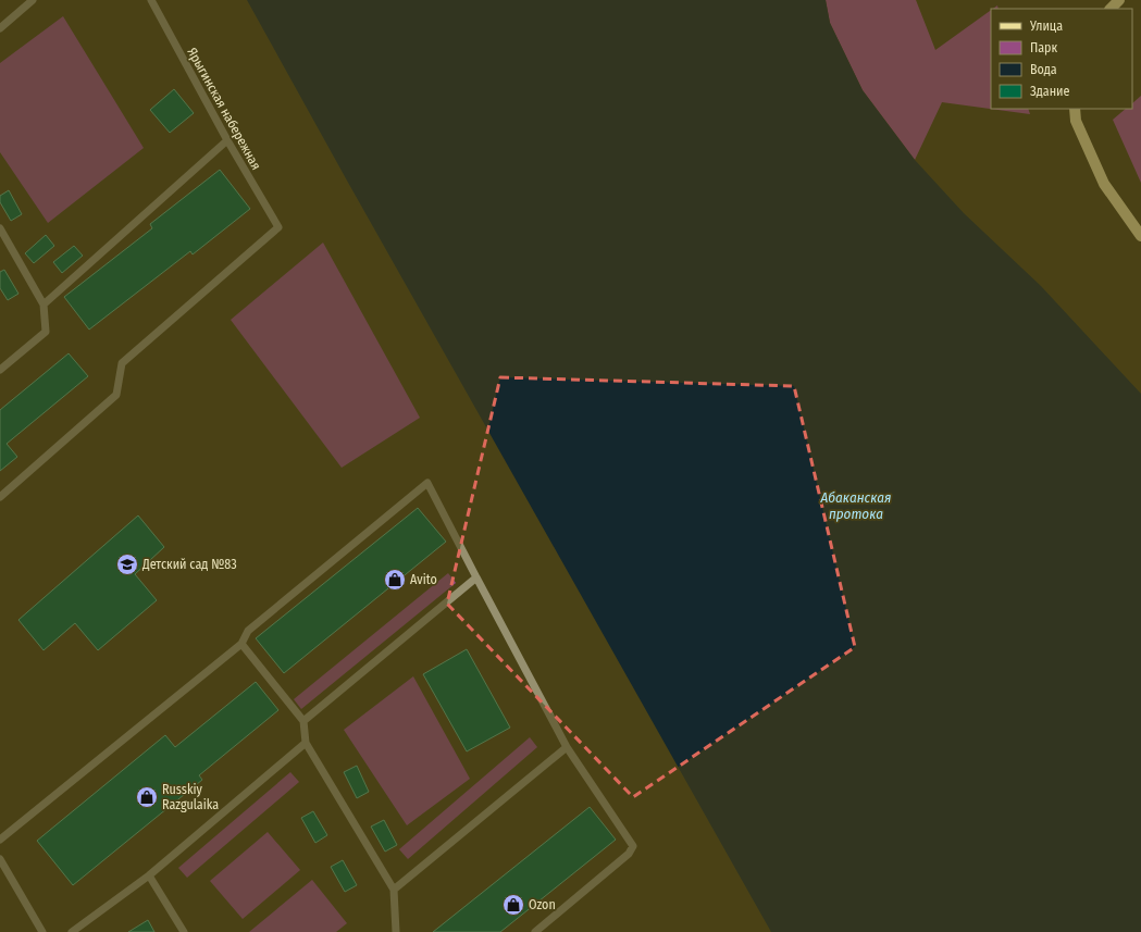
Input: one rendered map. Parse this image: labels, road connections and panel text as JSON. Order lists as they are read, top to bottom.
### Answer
{
  "streets": {
    "street": ["Ярыгинская набережная"]
  },
  "water": ["Абаканская протока"],
  "places": {
    "school or university": ["Детский сад №83"],
    "shop": ["Avito", "Russkiy Razgulaika", "Ozon"]
  },
  "legend": [
    "Улица",
    "Парк",
    "Вода",
    "Здание"
  ]
}
